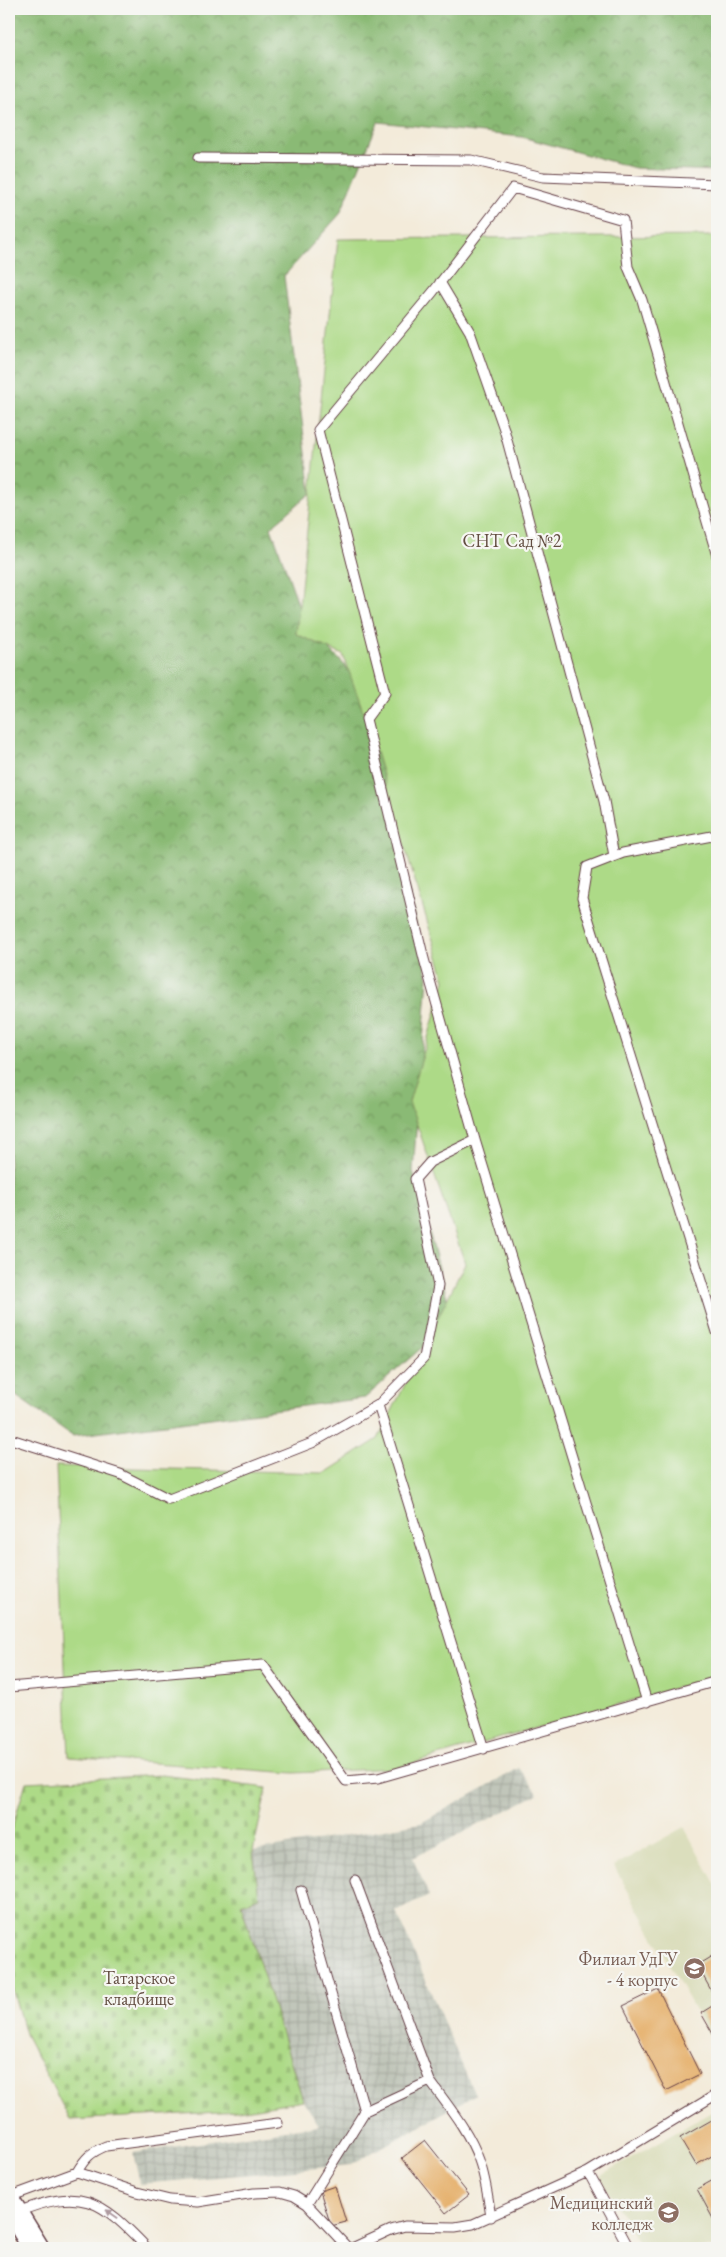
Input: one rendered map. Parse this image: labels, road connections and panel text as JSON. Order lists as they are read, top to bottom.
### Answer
{
  "parks": ["СНТ Сад №2", "Татарское кладбище"],
  "places": {
    "school or university": ["Филиал УдГУ - 4 корпус", "Медицинский колледж"]
  }
}
